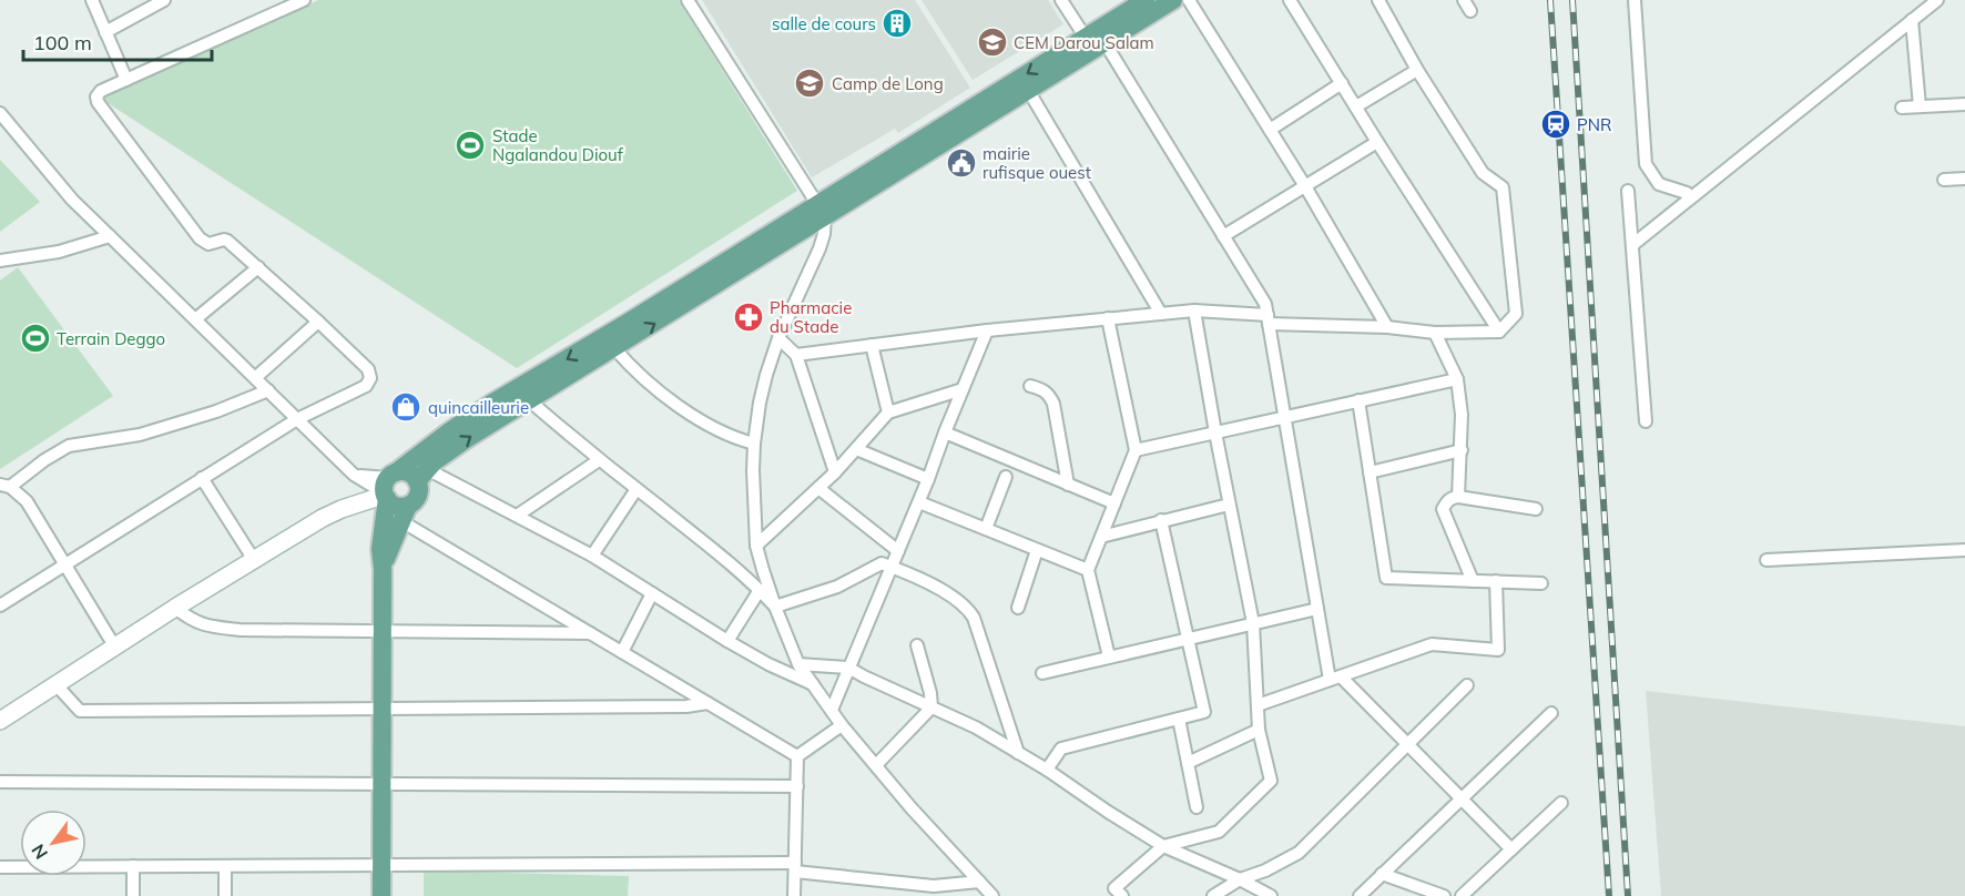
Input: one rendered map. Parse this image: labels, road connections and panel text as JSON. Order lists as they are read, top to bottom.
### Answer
{
  "places": {
    "building": ["salle de cours"],
    "school or university": ["CEM Darou Salam", "Camp de Long"],
    "station": ["PNR"],
    "sports": ["Stade Ngalandou Diouf", "Terrain Deggo"],
    "public building": ["mairie rufisque ouest"],
    "pharmacy": ["Pharmacie du Stade"],
    "shop": ["quincailleurie"]
  },
  "scale_bar": "100 m",
  "north": "bottom left"
}
